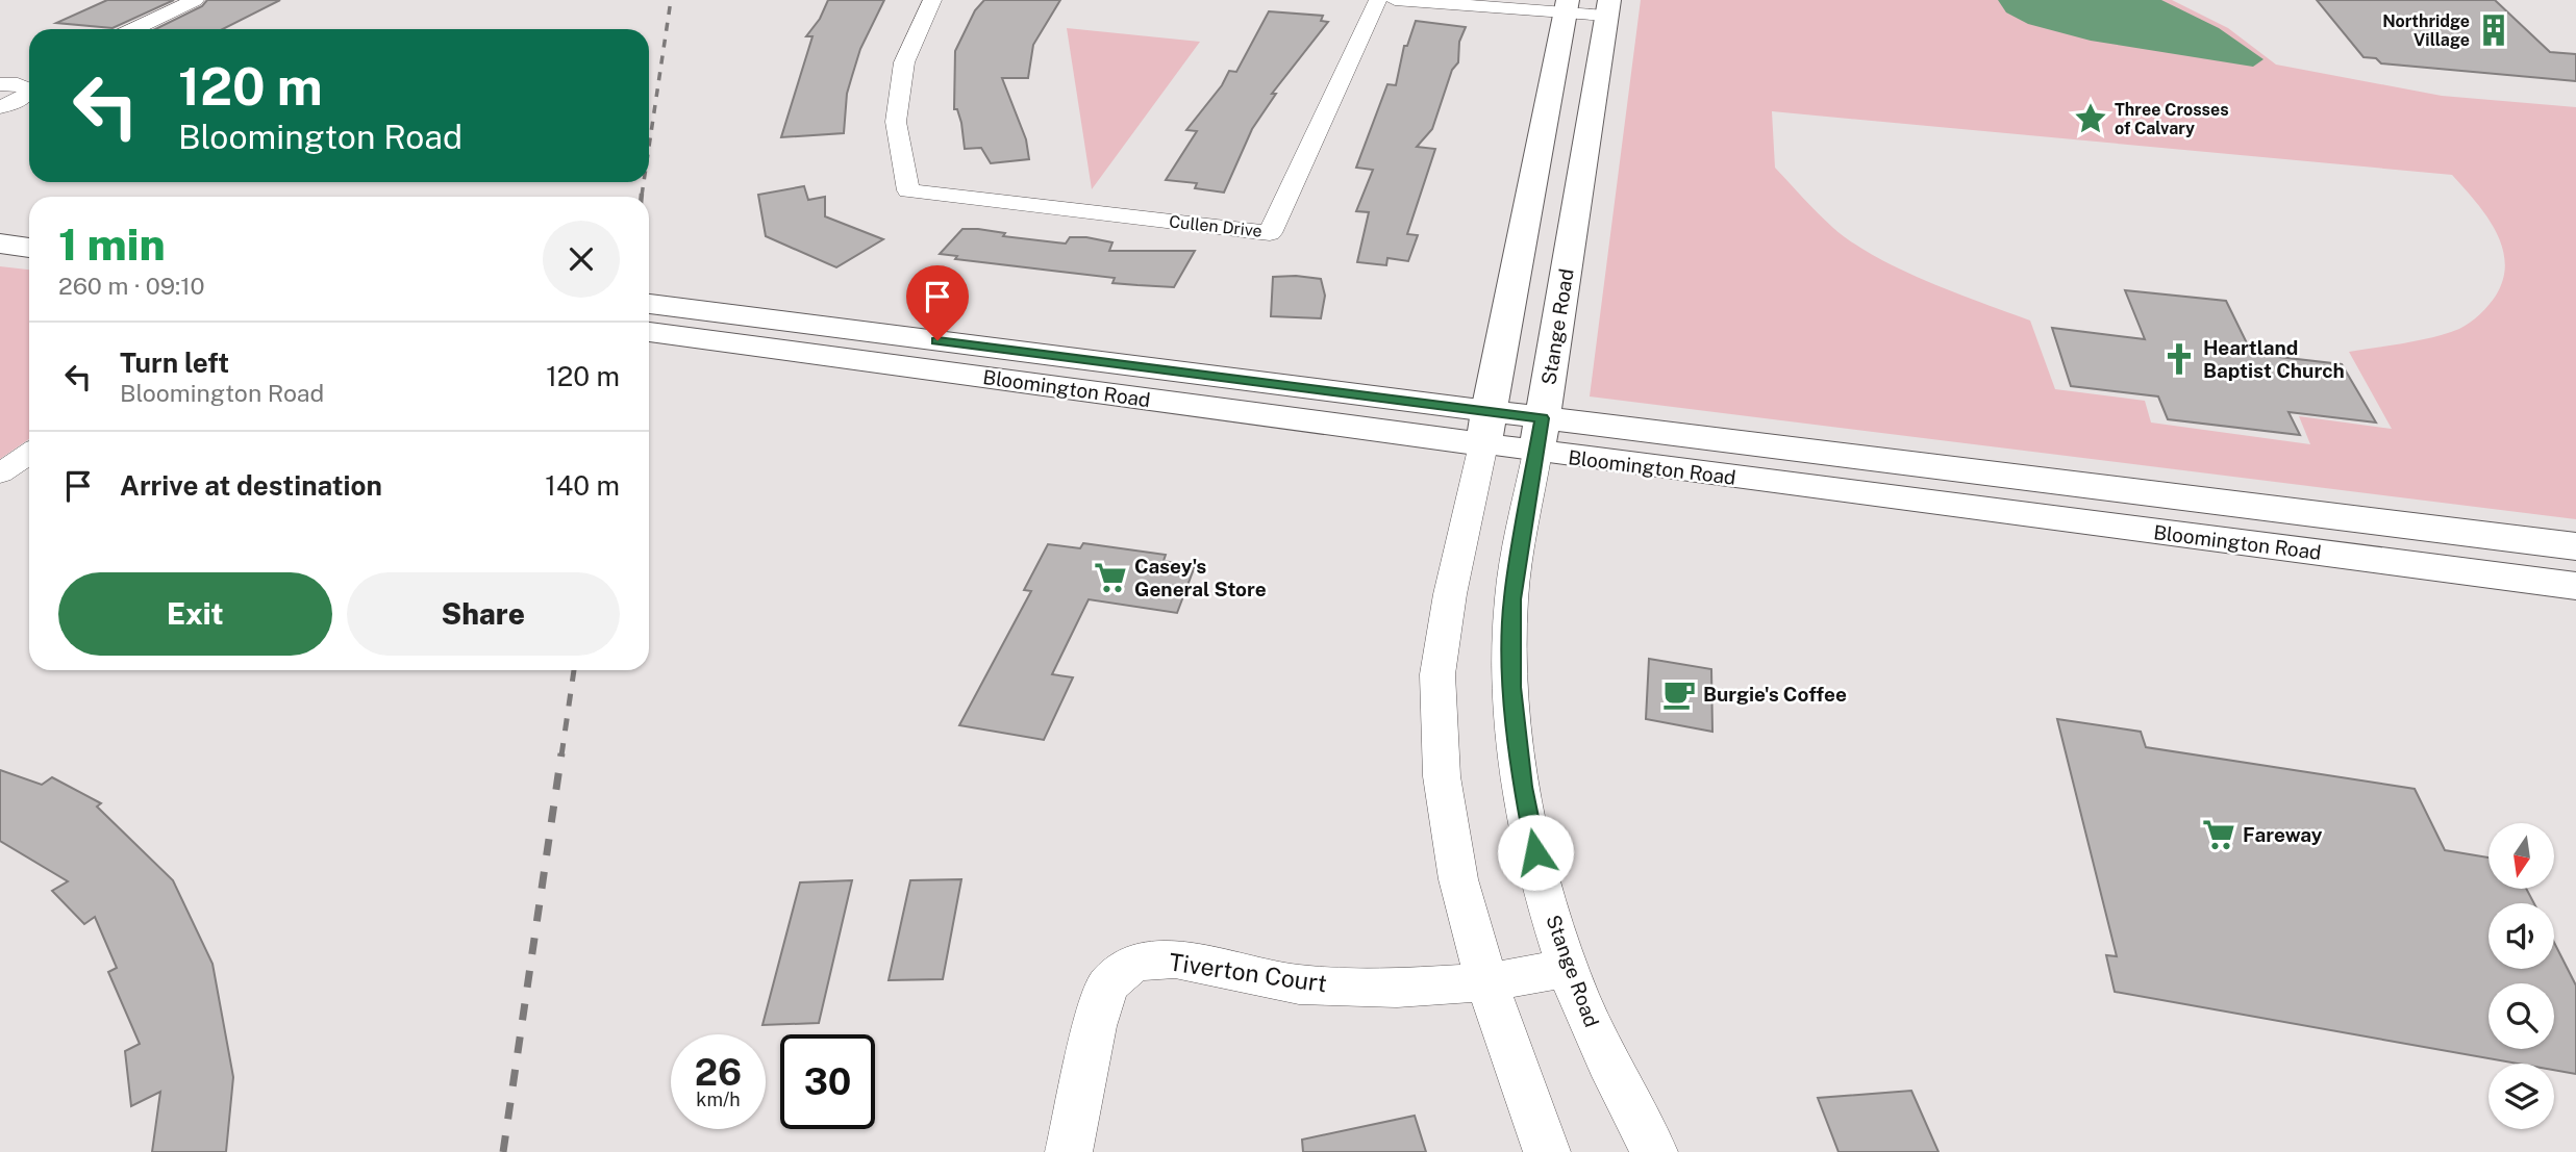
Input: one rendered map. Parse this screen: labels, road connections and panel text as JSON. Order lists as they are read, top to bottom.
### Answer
{
  "streets": {
    "main road": ["Stange Road", "Bloomington Road"],
    "street": ["Cullen Drive", "Tiverton Court"]
  },
  "crossings": [
    ["Stange Road", "Bloomington Road"],
    ["Stange Road", "Tiverton Court"]
  ],
  "places": {
    "building": ["Northridge Village"],
    "place": ["Three Crosses of Calvary"],
    "church": ["Heartland Baptist Church"],
    "supermarket": ["Casey's General Store", "Fareway"],
    "cafe": ["Burgie's Coffee"]
  },
  "north": "bottom",
  "page": {
    "turn": ["120 m", "Bloomington Road"],
    "heading": ["1 min", "260 m · 09:10"],
    "list": [
      {
        "name": "Turn left",
        "note": "Bloomington Road",
        "value": "120 m"
      },
      {
        "name": "Arrive at destination",
        "value": "140 m"
      }
    ],
    "buttons": ["Exit", "Share"],
    "speed": "26 km/h",
    "limit": "30"
  }
}
